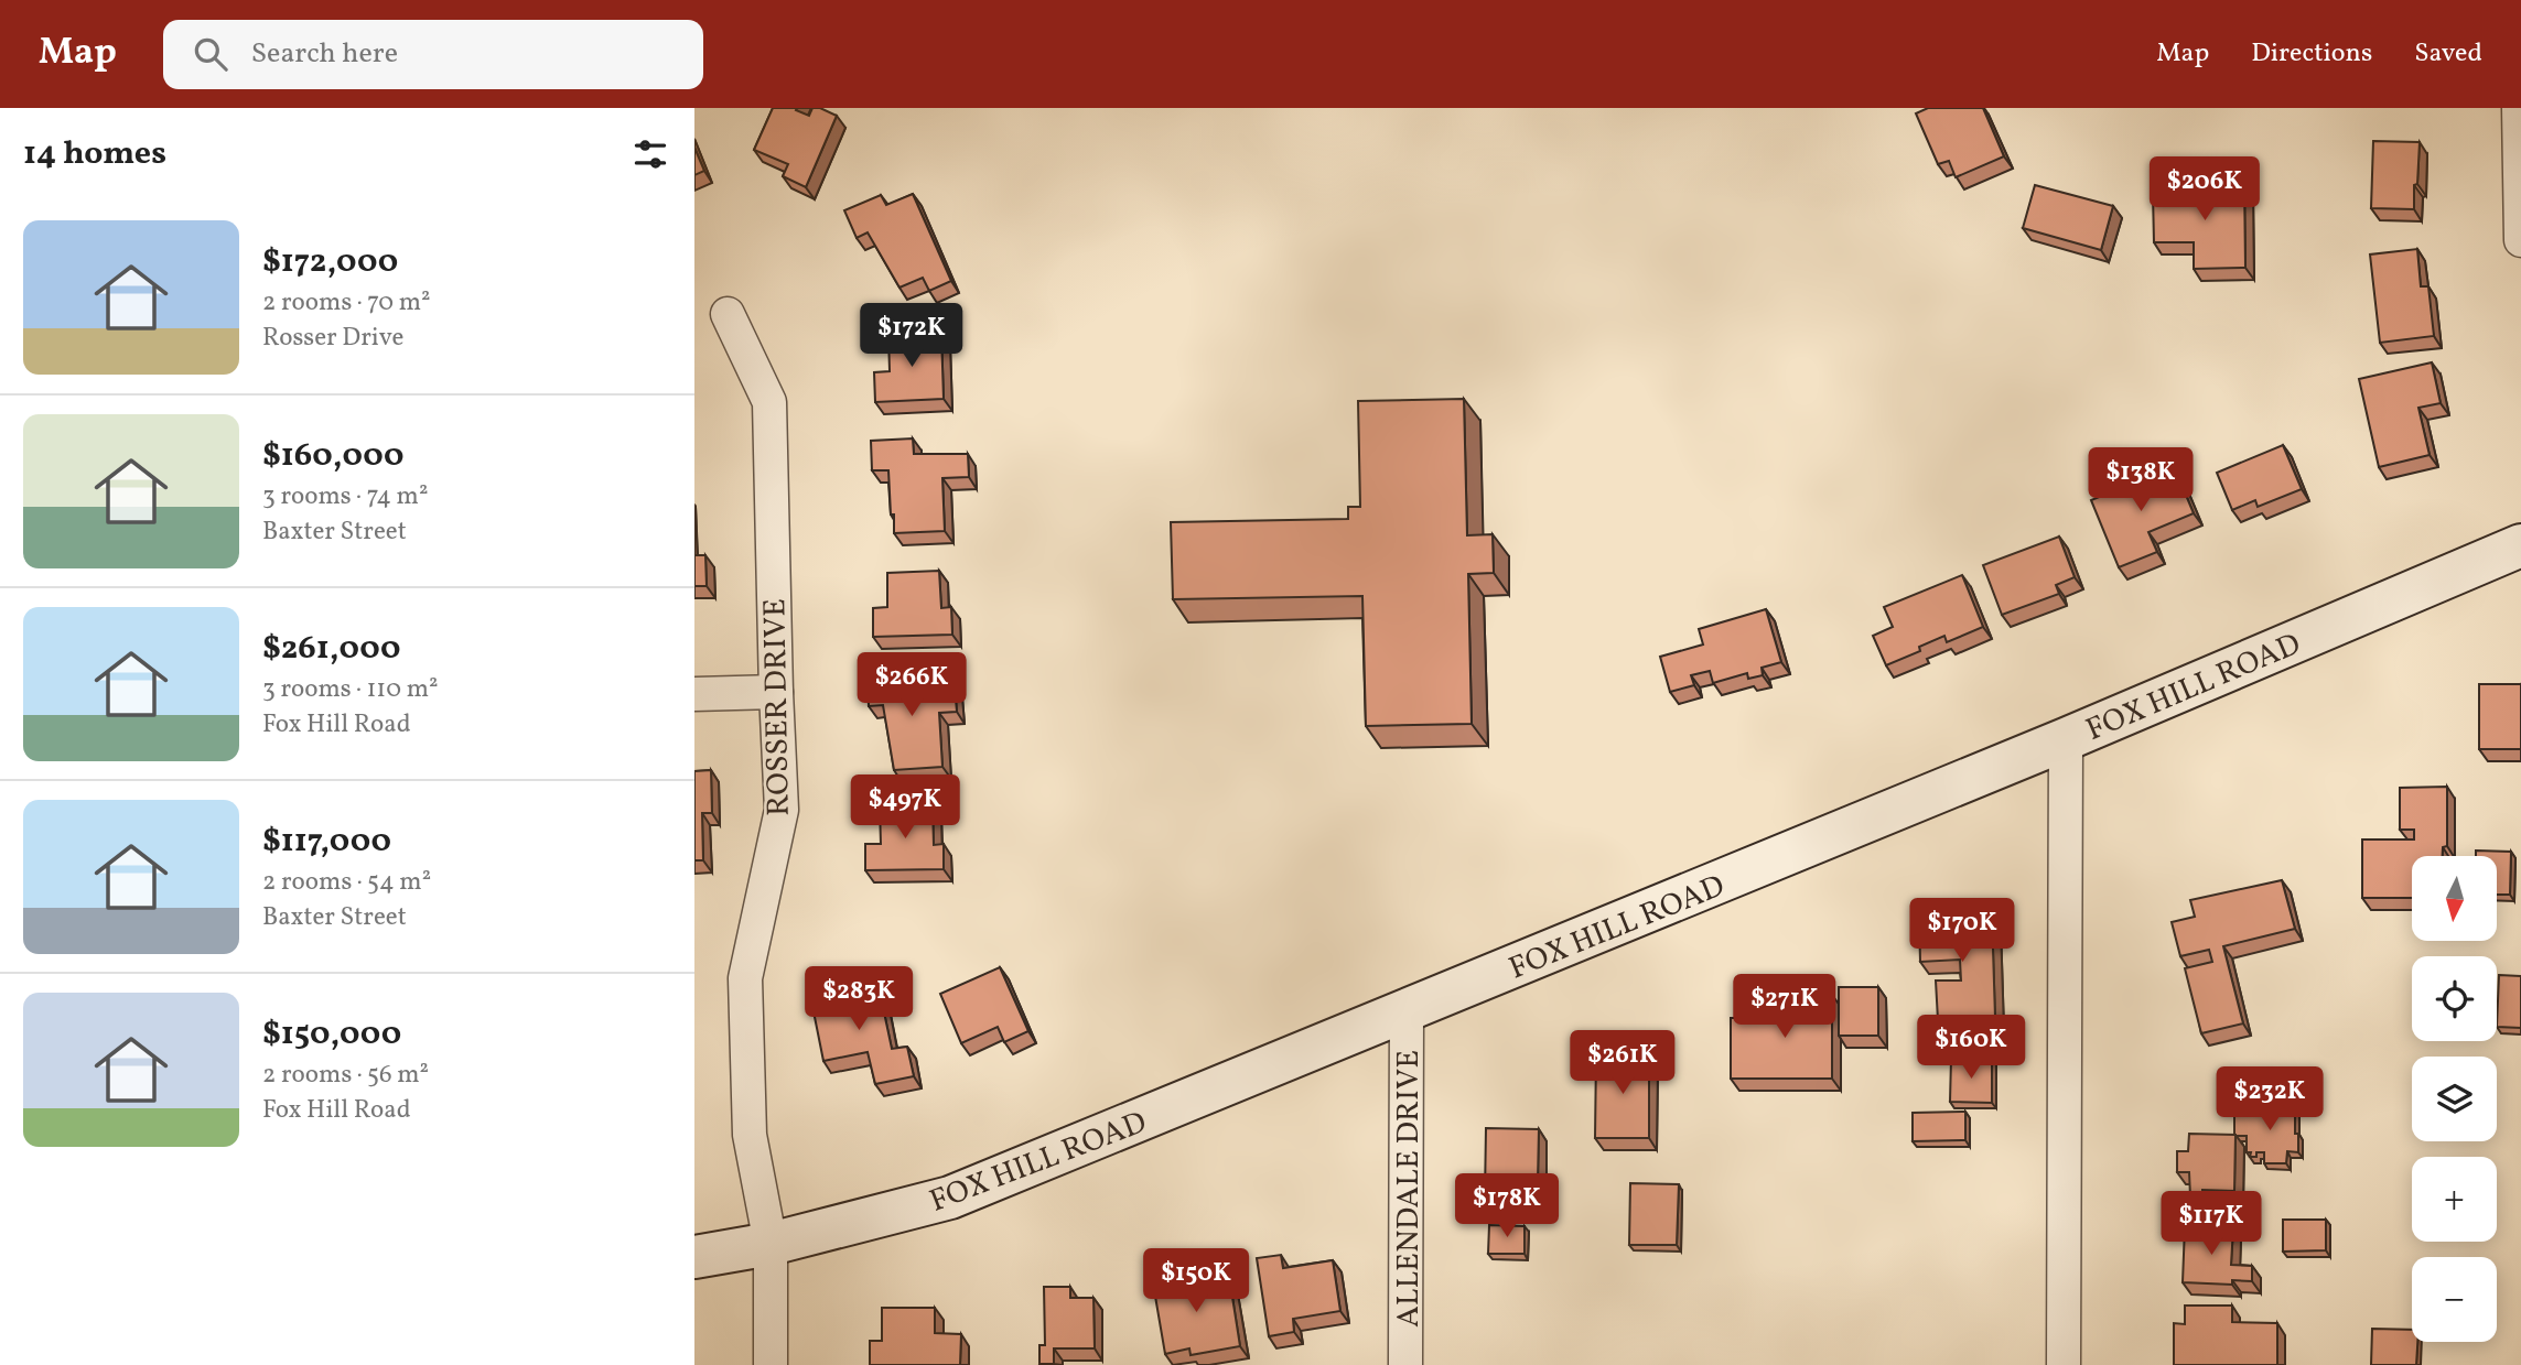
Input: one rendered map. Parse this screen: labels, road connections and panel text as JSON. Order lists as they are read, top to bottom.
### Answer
{
  "streets": {
    "main road": ["FOX HILL ROAD"],
    "street": ["ROSSER DRIVE", "ALLENDALE DRIVE"]
  },
  "crossings": [
    ["FOX HILL ROAD", "ROSSER DRIVE"],
    ["FOX HILL ROAD", "ALLENDALE DRIVE"]
  ],
  "north": "bottom",
  "page": {
    "header": "Map",
    "search": "Search here",
    "nav": ["Map", "Directions", "Saved"],
    "heading": "14 homes",
    "price": [
      "$206K",
      "$172K",
      "$138K",
      "$266K",
      "$497K",
      "$170K",
      "$283K",
      "$271K",
      "$160K",
      "$261K",
      "$232K",
      "$178K",
      "$117K",
      "$150K"
    ],
    "list": [
      {
        "name": "$172,000",
        "note": "2 rooms · 70 m² · Rosser Drive"
      },
      {
        "name": "$160,000",
        "note": "3 rooms · 74 m² · Baxter Street"
      },
      {
        "name": "$261,000",
        "note": "3 rooms · 110 m² · Fox Hill Road"
      },
      {
        "name": "$117,000",
        "note": "2 rooms · 54 m² · Baxter Street"
      },
      {
        "name": "$150,000",
        "note": "2 rooms · 56 m² · Fox Hill Road"
      }
    ],
    "map_buttons": ["+", "−"]
  }
}
